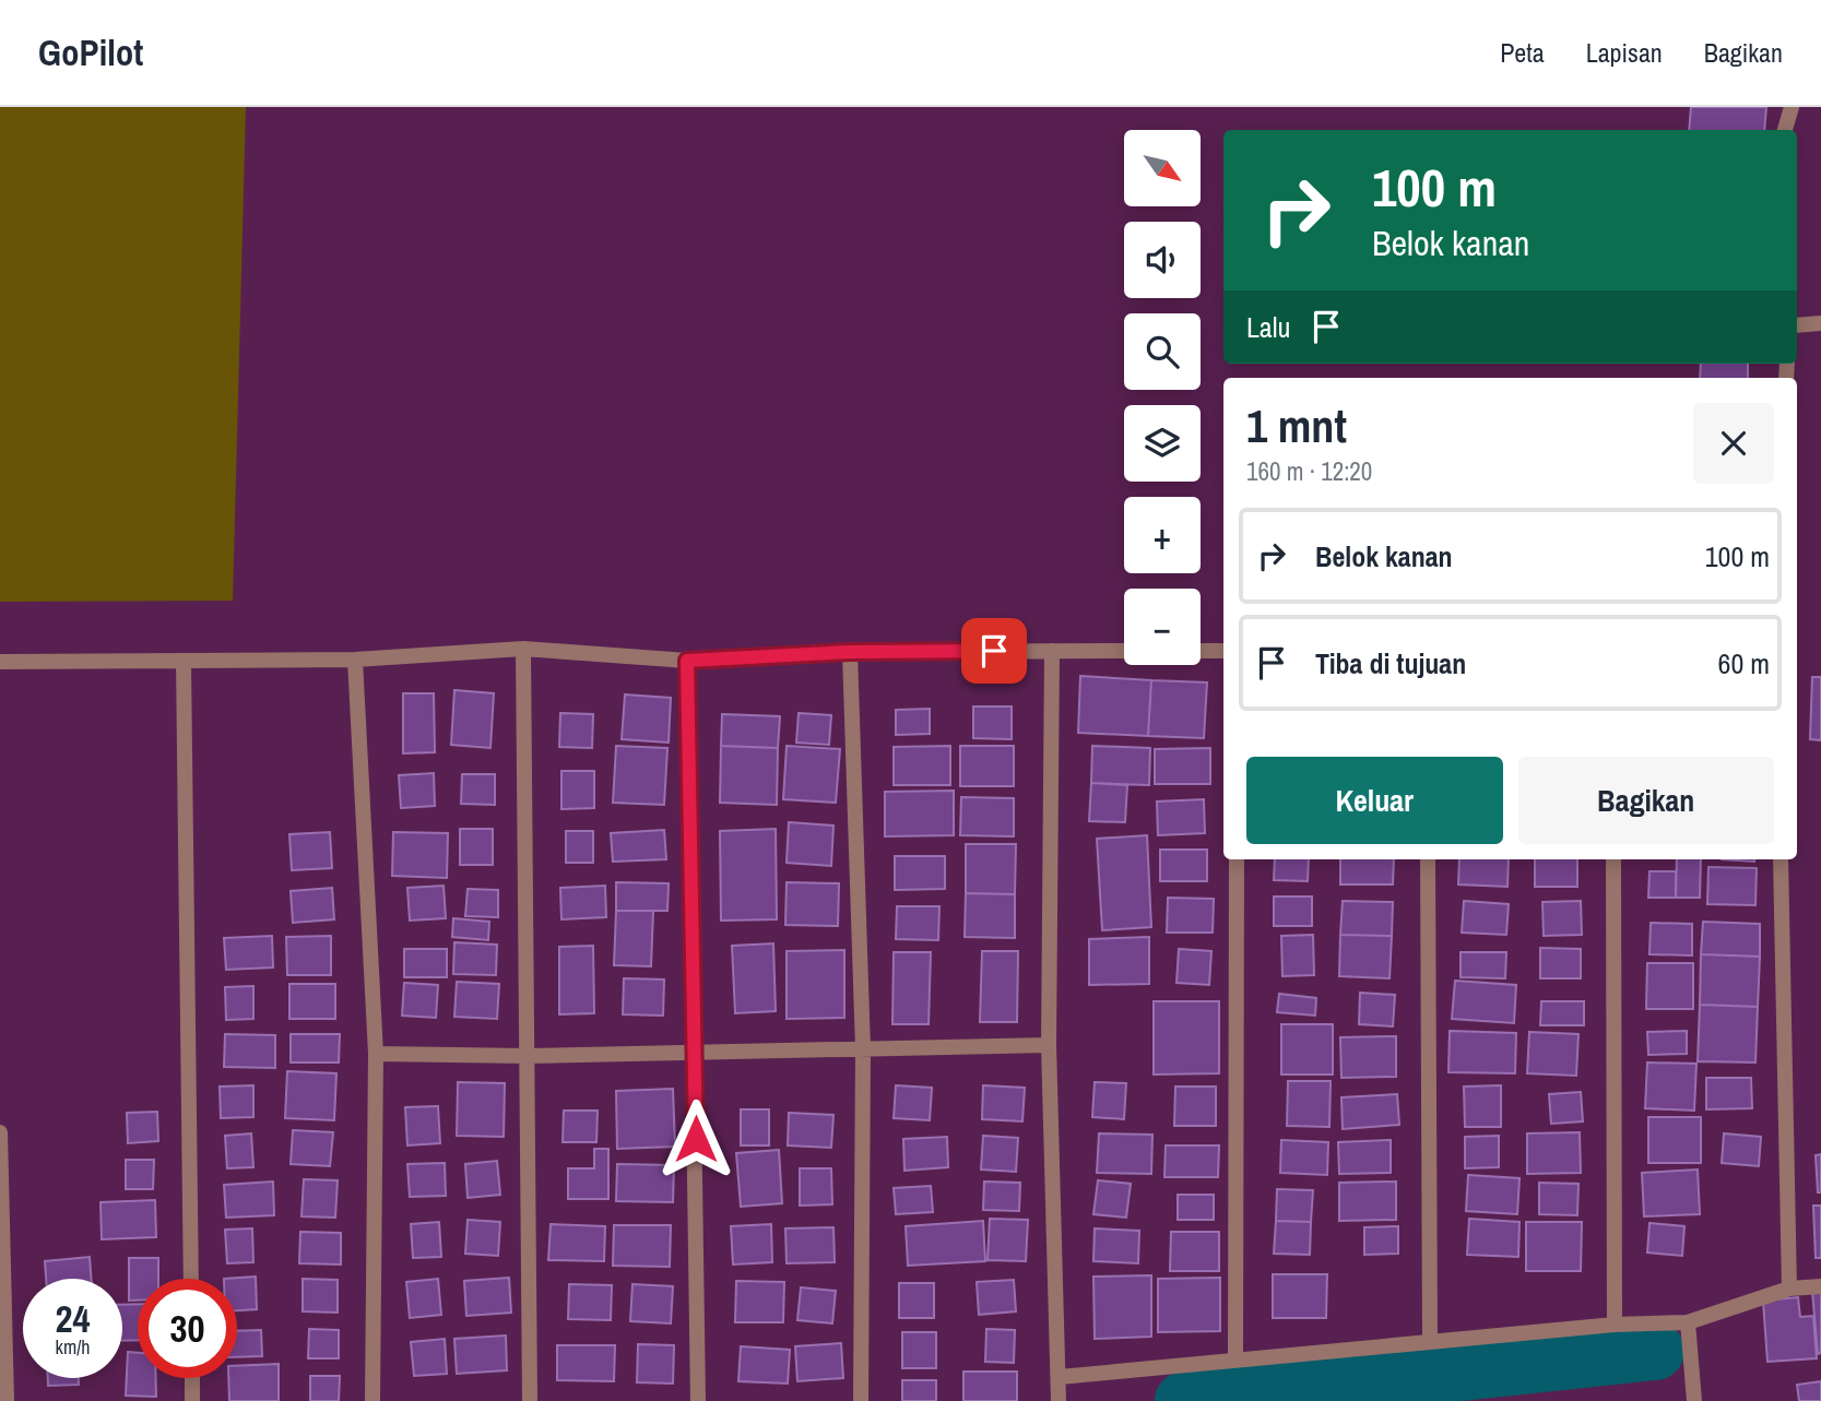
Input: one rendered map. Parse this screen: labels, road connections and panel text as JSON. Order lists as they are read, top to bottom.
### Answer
{
  "north": "bottom right",
  "page": {
    "header": "GoPilot",
    "nav": ["Peta", "Lapisan", "Bagikan"],
    "map_buttons": ["+", "−"],
    "turn": ["100 m", "Belok kanan"],
    "then": "Lalu",
    "heading": ["1 mnt", "160 m · 12:20"],
    "list": [
      {
        "name": "Belok kanan",
        "value": "100 m"
      },
      {
        "name": "Tiba di tujuan",
        "value": "60 m"
      }
    ],
    "buttons": ["Keluar", "Bagikan"],
    "speed": "24 km/h",
    "limit": "30"
  }
}
